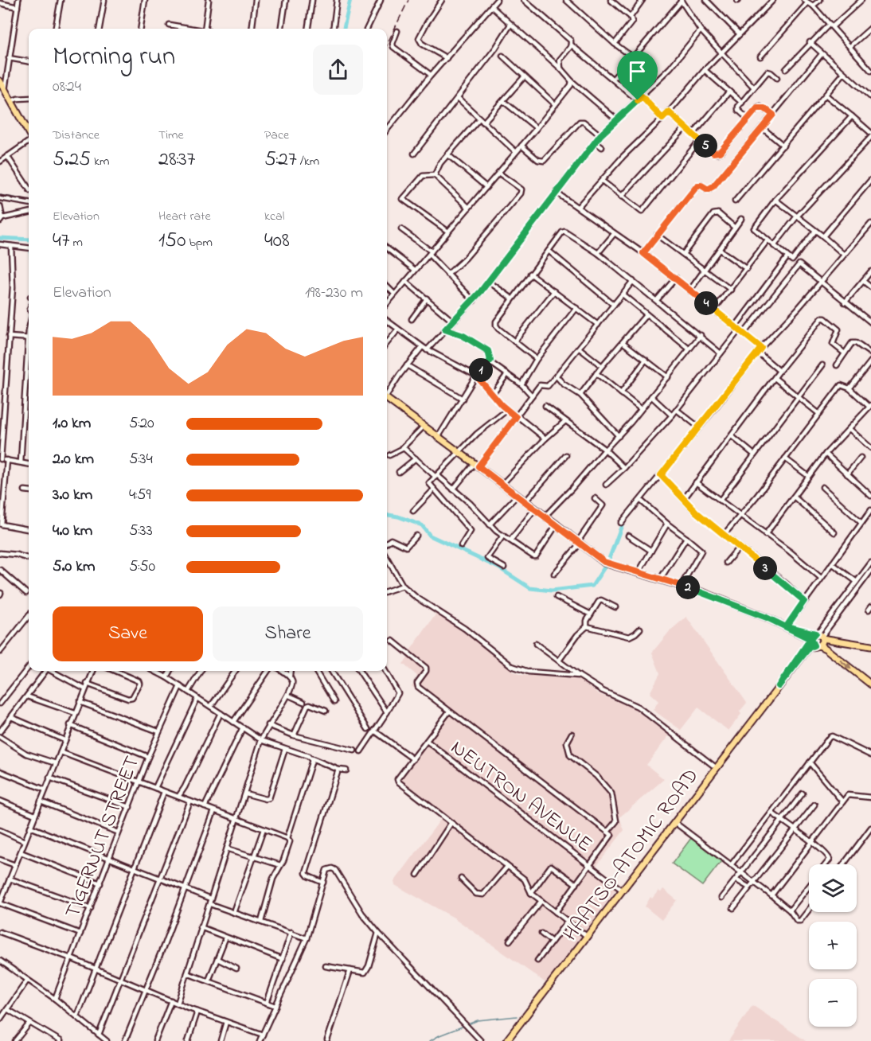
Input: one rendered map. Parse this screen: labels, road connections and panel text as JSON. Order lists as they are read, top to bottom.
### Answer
{
  "streets": {
    "main road": ["HAATSO-ATOMIC ROAD"],
    "street": ["NEUTRON AVENUE", "TIGERNUT STREET"]
  },
  "crossings": [
    ["NEUTRON AVENUE", "HAATSO-ATOMIC ROAD"]
  ],
  "page": {
    "heading": ["Morning run", "08:24"],
    "stats": [
      ["Distance", "5.25 km"],
      ["Time", "28:37"],
      ["Pace", "5:27 /km"],
      ["Elevation", "47 m"],
      ["Heart rate", "150 bpm"],
      ["kcal", "408"]
    ],
    "pins": [
      "5",
      "4",
      "1",
      "3",
      "2"
    ],
    "chart": ["Elevation", "198–230 m"],
    "list": [
      {
        "name": "1.0 km",
        "note": "5:20"
      },
      {
        "name": "2.0 km",
        "note": "5:34"
      },
      {
        "name": "3.0 km",
        "note": "4:59"
      },
      {
        "name": "4.0 km",
        "note": "5:33"
      },
      {
        "name": "5.0 km",
        "note": "5:50"
      }
    ],
    "buttons": ["Save", "Share"],
    "map_buttons": ["+", "−"]
  }
}
